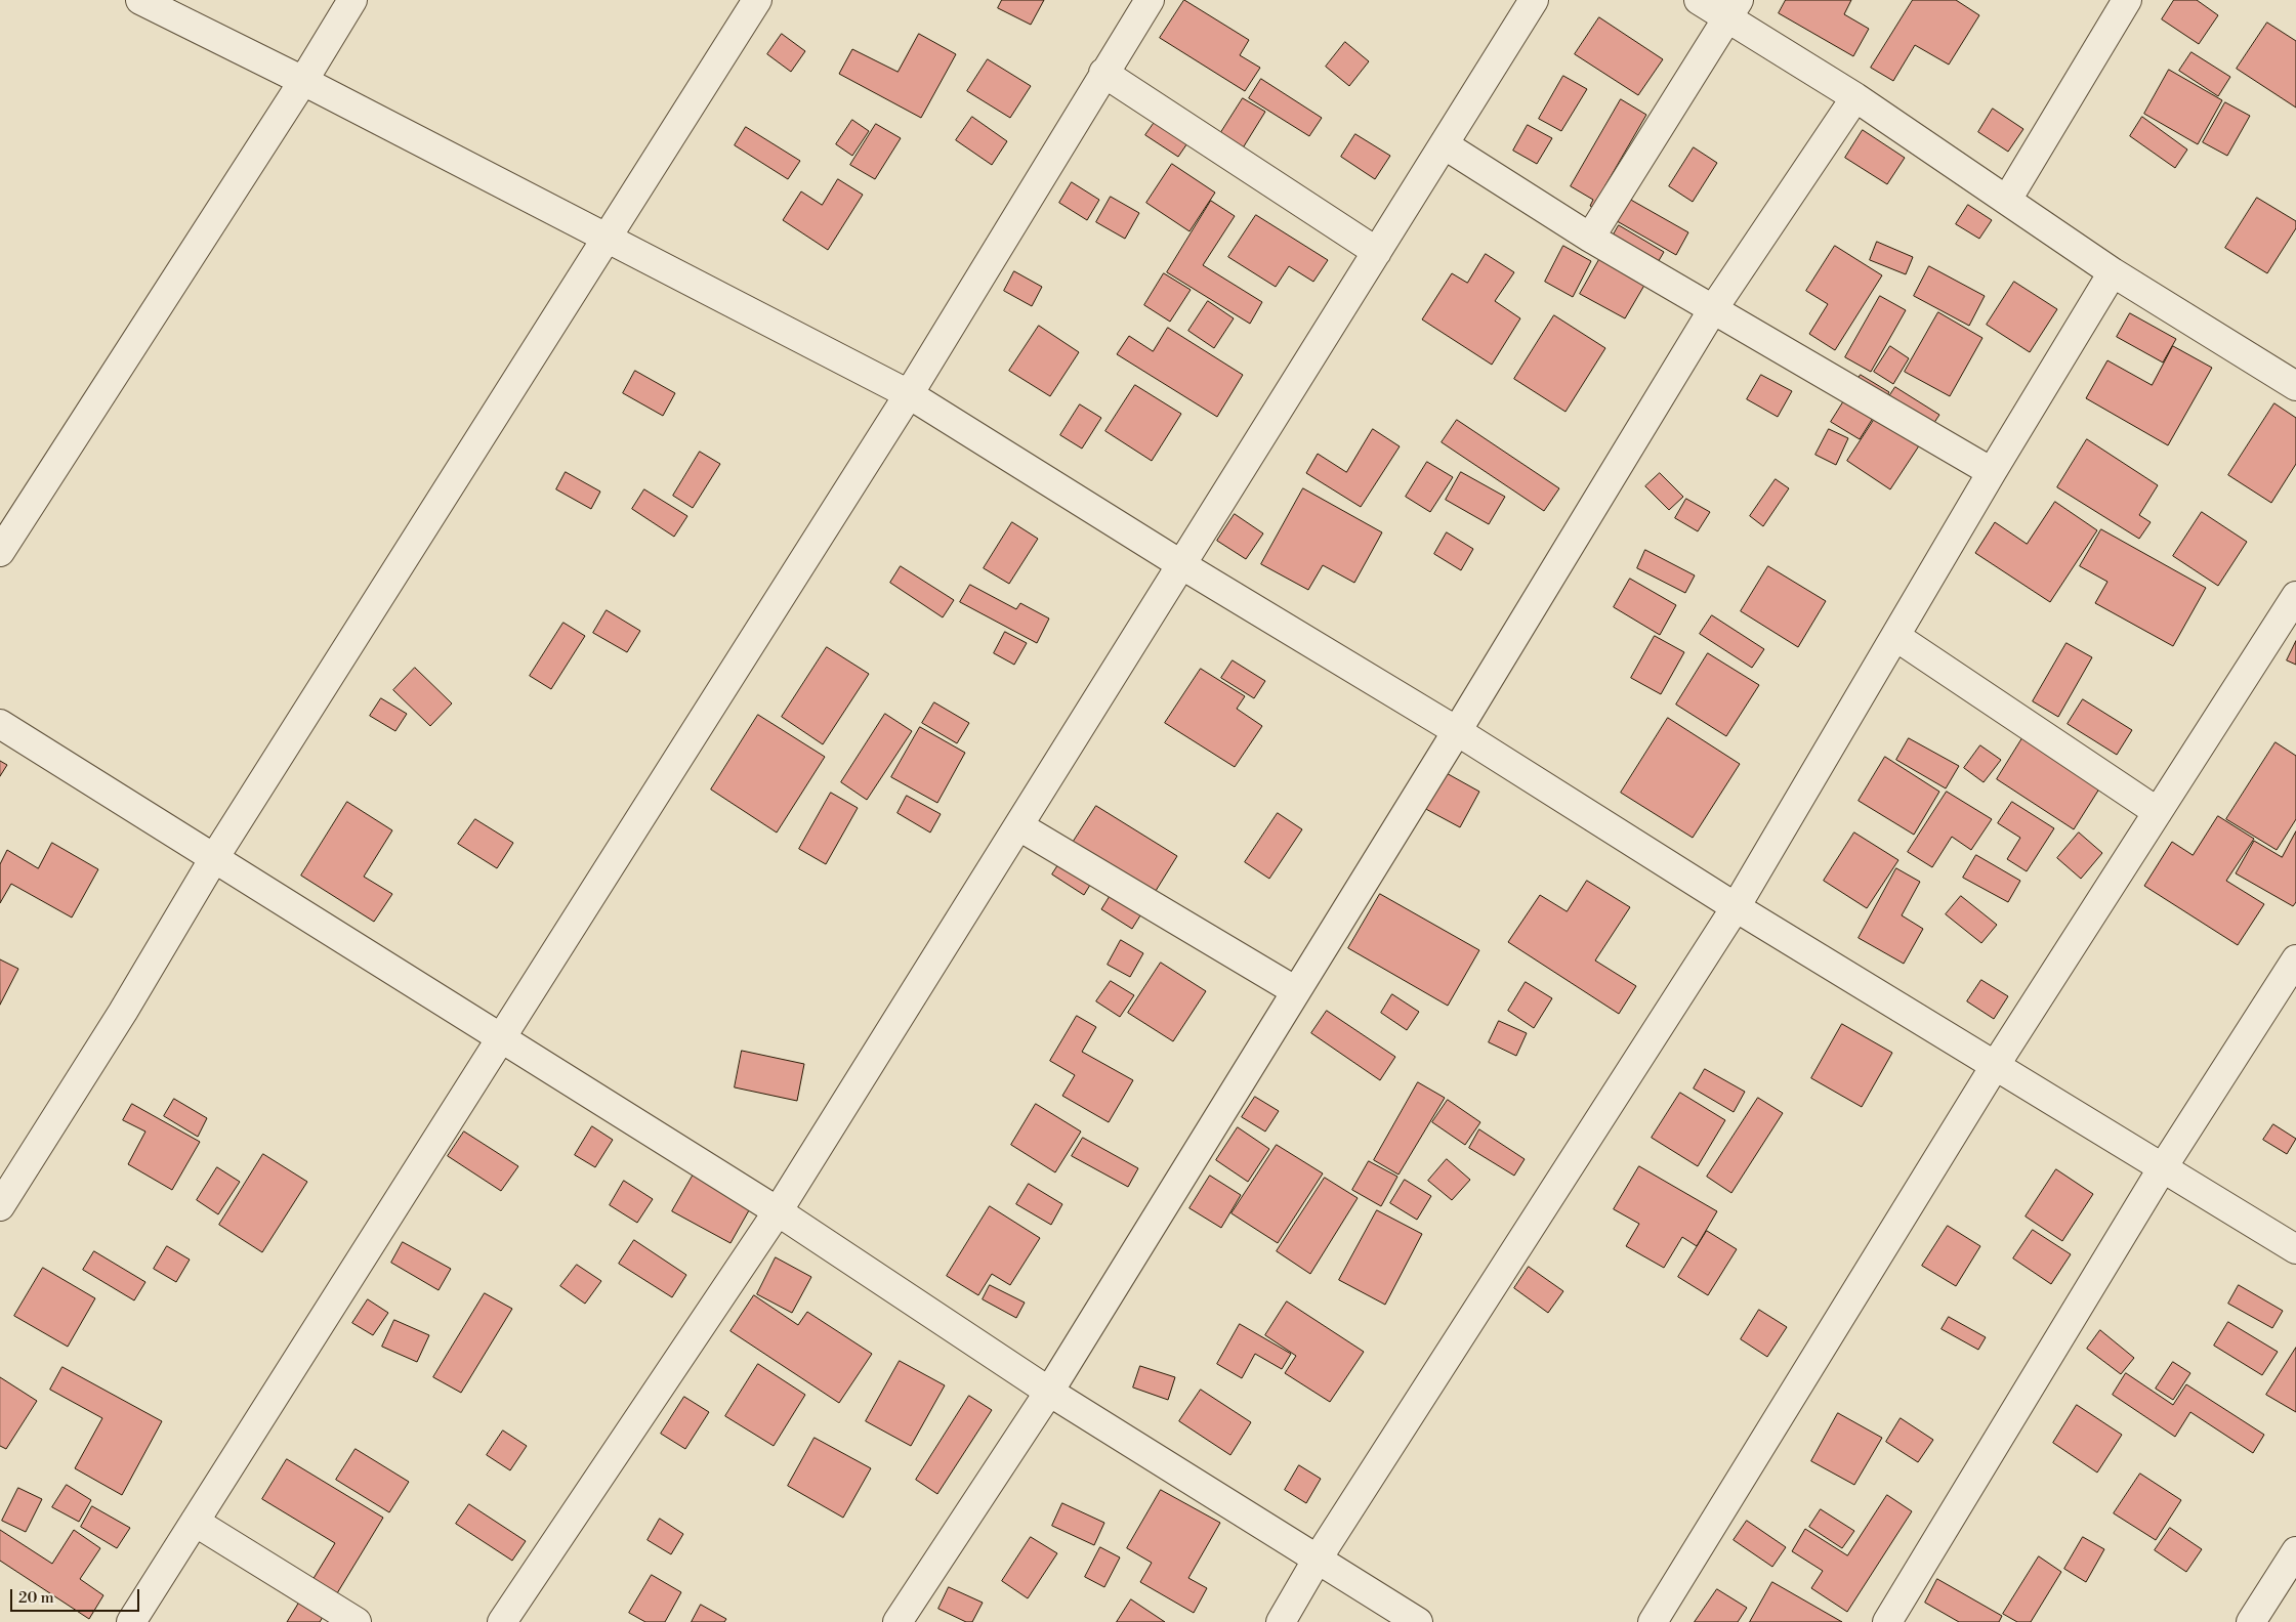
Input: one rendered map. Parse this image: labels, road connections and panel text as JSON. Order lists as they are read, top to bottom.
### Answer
{
  "scale_bar": "20 m"
}
